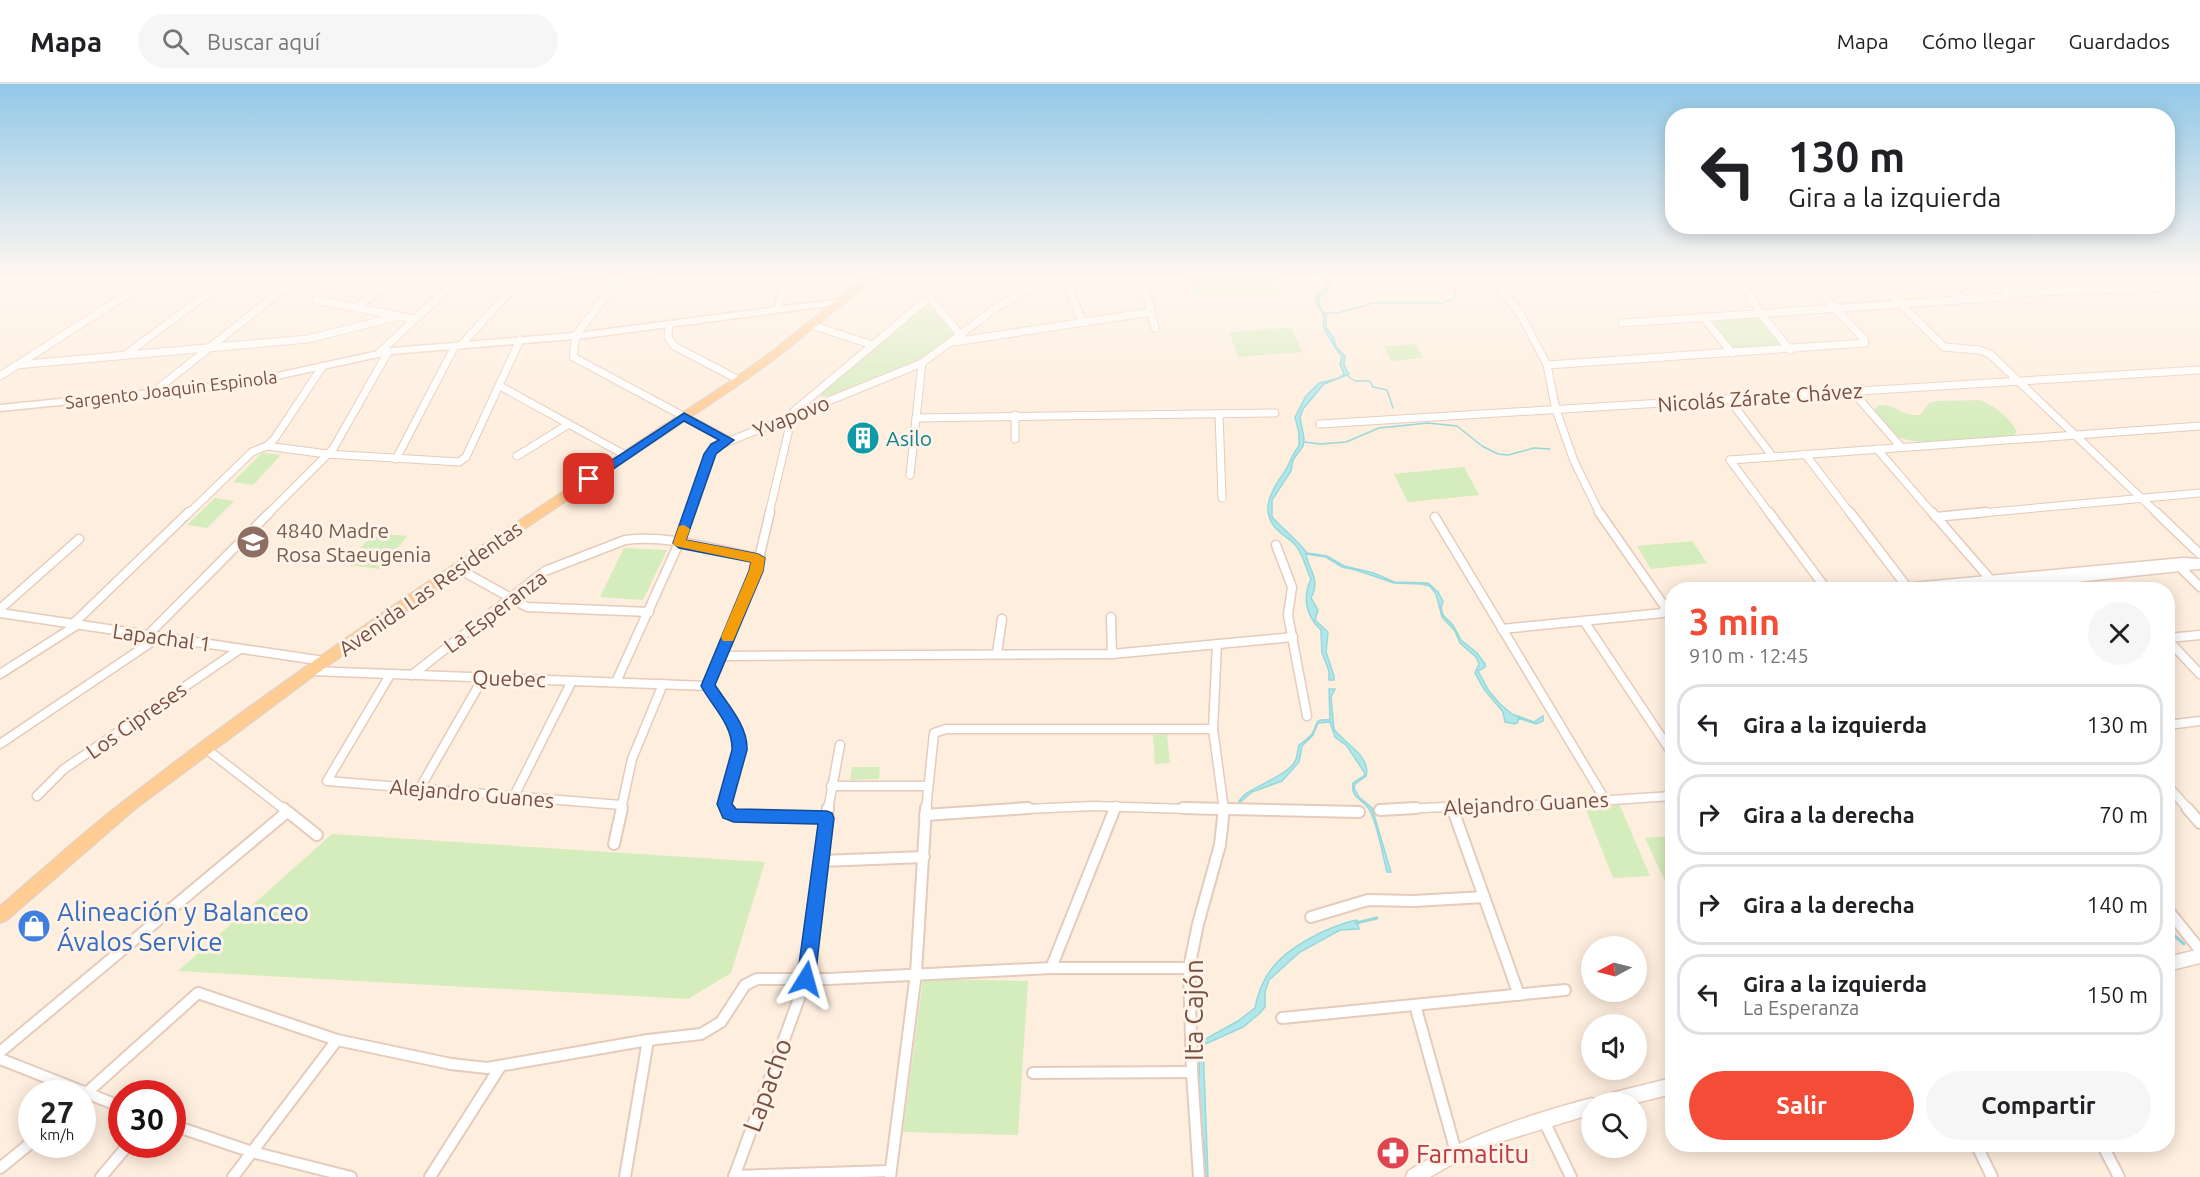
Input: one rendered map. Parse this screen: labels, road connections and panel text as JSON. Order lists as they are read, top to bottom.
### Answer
{
  "streets": {
    "main road": ["Avenida Las Residentas"],
    "street": [
      "Sargento Joaquin Espinola",
      "Nicolás Zárate Chávez",
      "Yvapovo",
      "La Esperanza",
      "Lapachal 1",
      "Quebec",
      "Los Cipreses",
      "Alejandro Guanes",
      "Ita Cajón",
      "Lapacho"
    ]
  },
  "crossings": [
    ["Yvapovo", "La Esperanza"],
    ["Yvapovo", "Quebec"],
    ["Avenida Las Residentas", "Lapachal 1"],
    ["Avenida Las Residentas", "Quebec"],
    ["La Esperanza", "Quebec"],
    ["Lapachal 1", "Los Cipreses"],
    ["Quebec", "Alejandro Guanes"]
  ],
  "places": {
    "building": ["Asilo"],
    "school or university": ["4840 Madre Rosa Staeugenia"],
    "shop": ["Alineación y Balanceo Ávalos Service"],
    "pharmacy": ["Farmatitu"]
  },
  "north": "left",
  "page": {
    "header": "Mapa",
    "search": "Buscar aquí",
    "nav": ["Mapa", "Cómo llegar", "Guardados"],
    "turn": ["130 m", "Gira a la izquierda"],
    "heading": ["3 min", "910 m · 12:45"],
    "list": [
      {
        "name": "Gira a la izquierda",
        "value": "130 m"
      },
      {
        "name": "Gira a la derecha",
        "value": "70 m"
      },
      {
        "name": "Gira a la derecha",
        "value": "140 m"
      },
      {
        "name": "Gira a la izquierda",
        "note": "La Esperanza",
        "value": "150 m"
      }
    ],
    "buttons": ["Salir", "Compartir"],
    "speed": "27 km/h",
    "limit": "30"
  }
}
